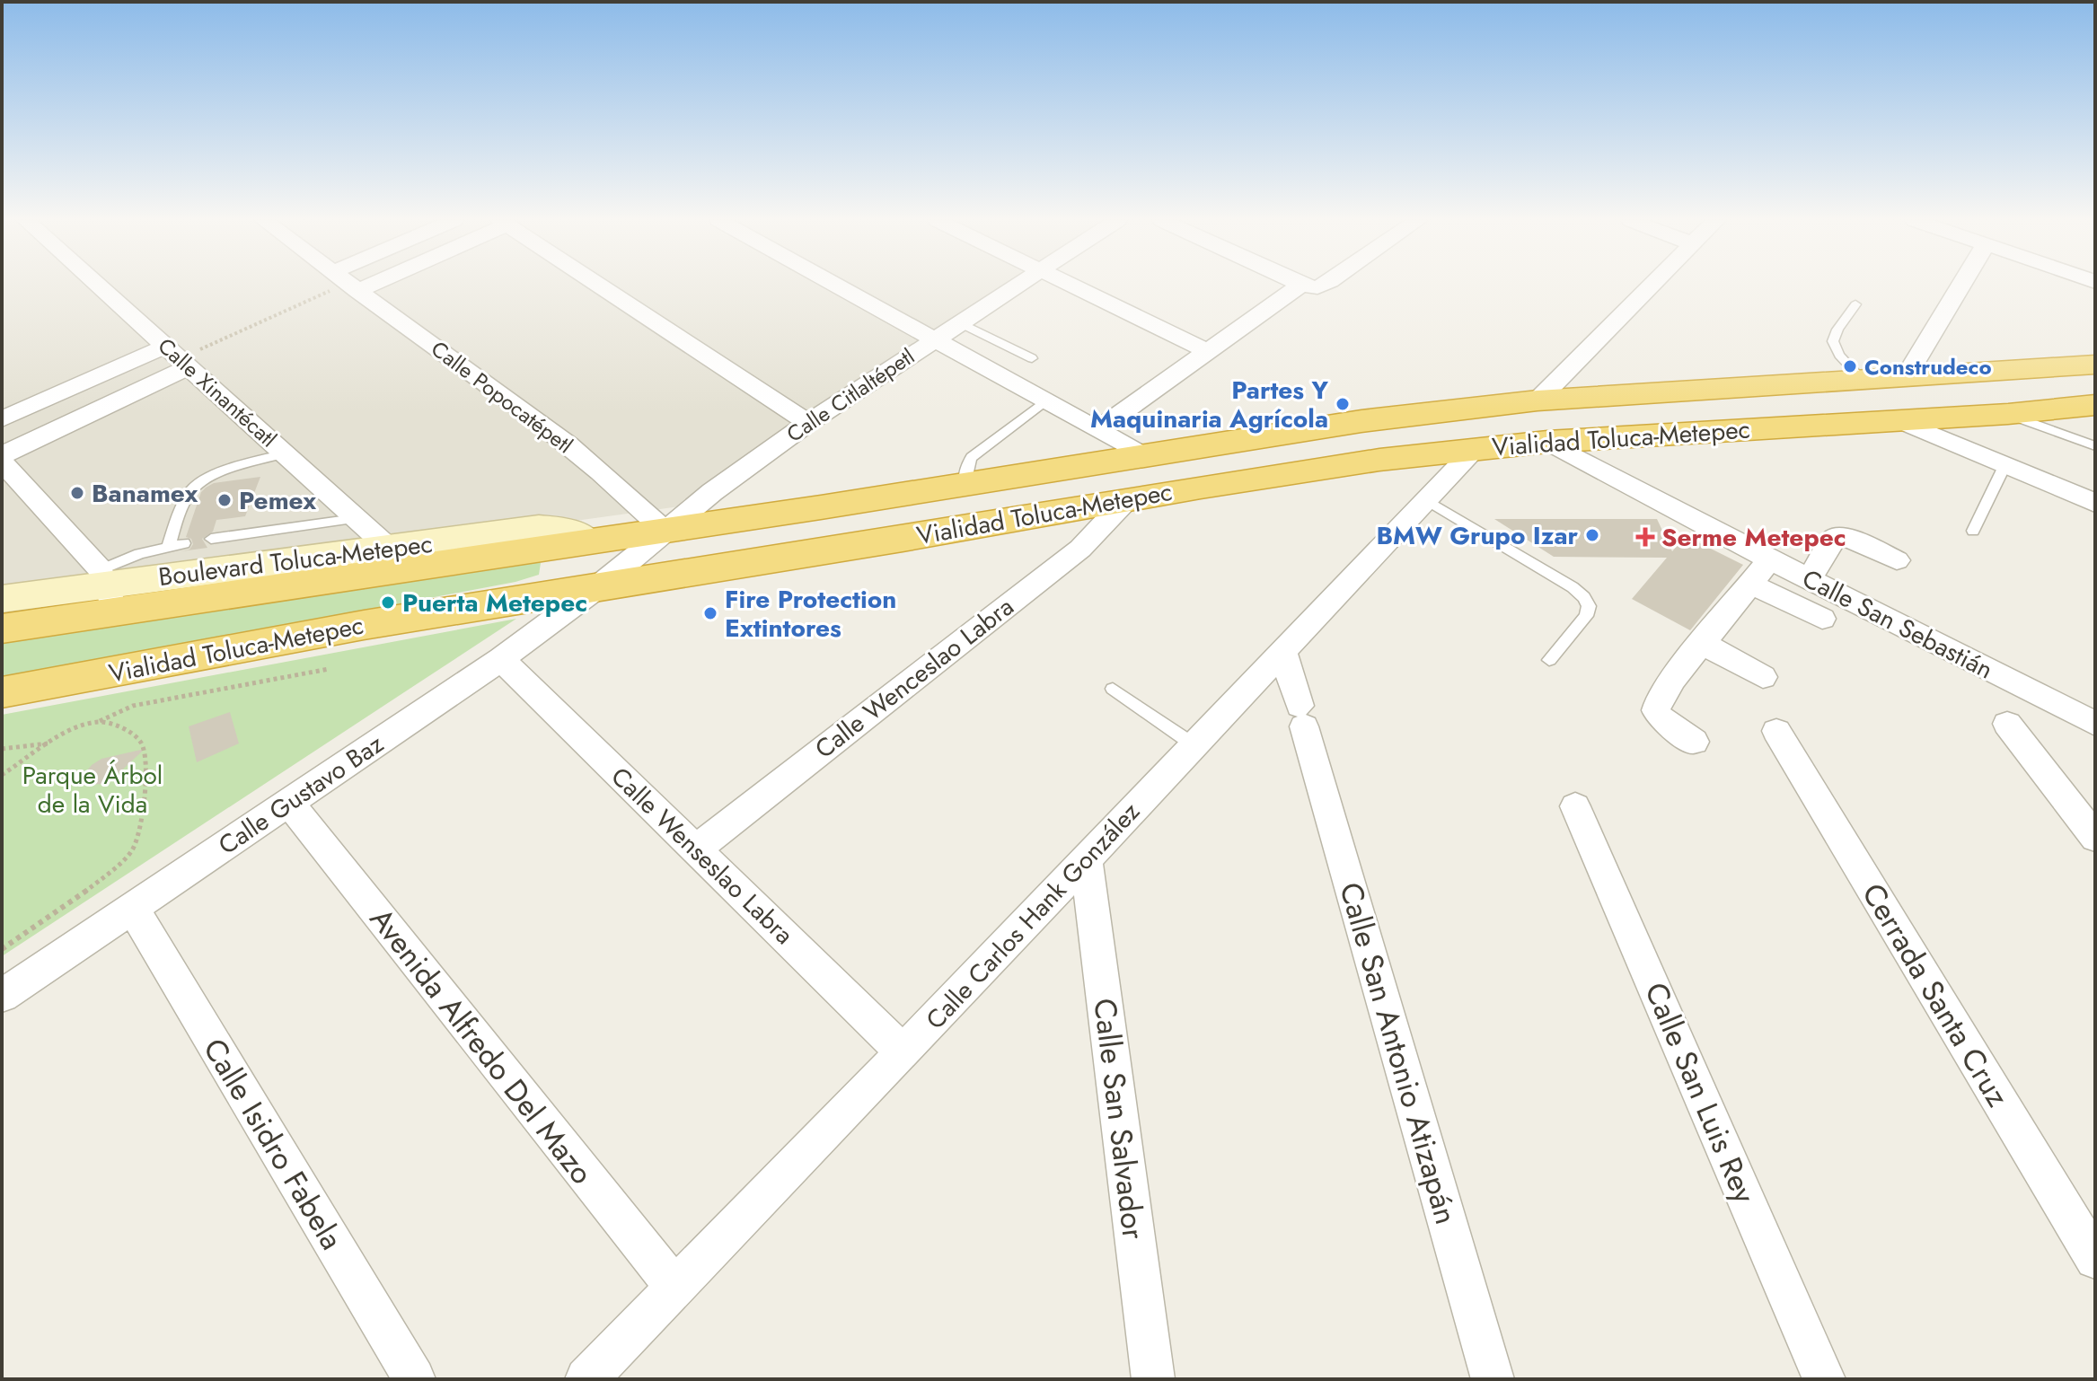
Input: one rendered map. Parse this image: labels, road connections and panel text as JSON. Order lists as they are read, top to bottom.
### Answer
{
  "streets": {
    "highway": ["Vialidad Toluca-Metepec"],
    "street": [
      "Calle Xinantécatl",
      "Calle Citlaltépetl",
      "Calle Popocatépetl",
      "Calle San Sebastián",
      "Calle Wenceslao Labra",
      "Calle Gustavo Baz",
      "Calle Wenseslao Labra",
      "Calle Carlos Hank González",
      "Cerrada Santa Cruz",
      "Avenida Alfredo Del Mazo",
      "Calle San Antonio Atizapán",
      "Calle San Luis Rey",
      "Calle San Salvador",
      "Calle Isidro Fabela"
    ]
  },
  "crossings": [
    ["Calle Xinantécatl", "Vialidad Toluca-Metepec"],
    ["Calle Citlaltépetl", "Calle Popocatépetl"],
    ["Calle Citlaltépetl", "Vialidad Toluca-Metepec"],
    ["Calle Citlaltépetl", "Calle Gustavo Baz"],
    ["Calle Popocatépetl", "Vialidad Toluca-Metepec"],
    ["Vialidad Toluca-Metepec", "Calle San Sebastián"],
    ["Vialidad Toluca-Metepec", "Calle Wenceslao Labra"],
    ["Vialidad Toluca-Metepec", "Calle Gustavo Baz"],
    ["Vialidad Toluca-Metepec", "Calle Carlos Hank González"],
    ["Calle Wenceslao Labra", "Calle Wenseslao Labra"],
    ["Calle Gustavo Baz", "Calle Wenseslao Labra"],
    ["Calle Gustavo Baz", "Avenida Alfredo Del Mazo"],
    ["Calle Gustavo Baz", "Calle Isidro Fabela"],
    ["Calle Wenseslao Labra", "Calle Carlos Hank González"],
    ["Calle Carlos Hank González", "Avenida Alfredo Del Mazo"],
    ["Calle Carlos Hank González", "Calle San Antonio Atizapán"],
    ["Calle Carlos Hank González", "Calle San Salvador"]
  ],
  "parks": ["Parque Árbol de la Vida"],
  "places": {
    "other": [
      "Construdeco",
      "Partes Y Maquinaria Agrícola",
      "Banamex",
      "Pemex",
      "BMW Grupo Izar",
      "Puerta Metepec",
      "Fire Protection Extintores"
    ],
    "health": ["Serme Metepec"]
  }
}
